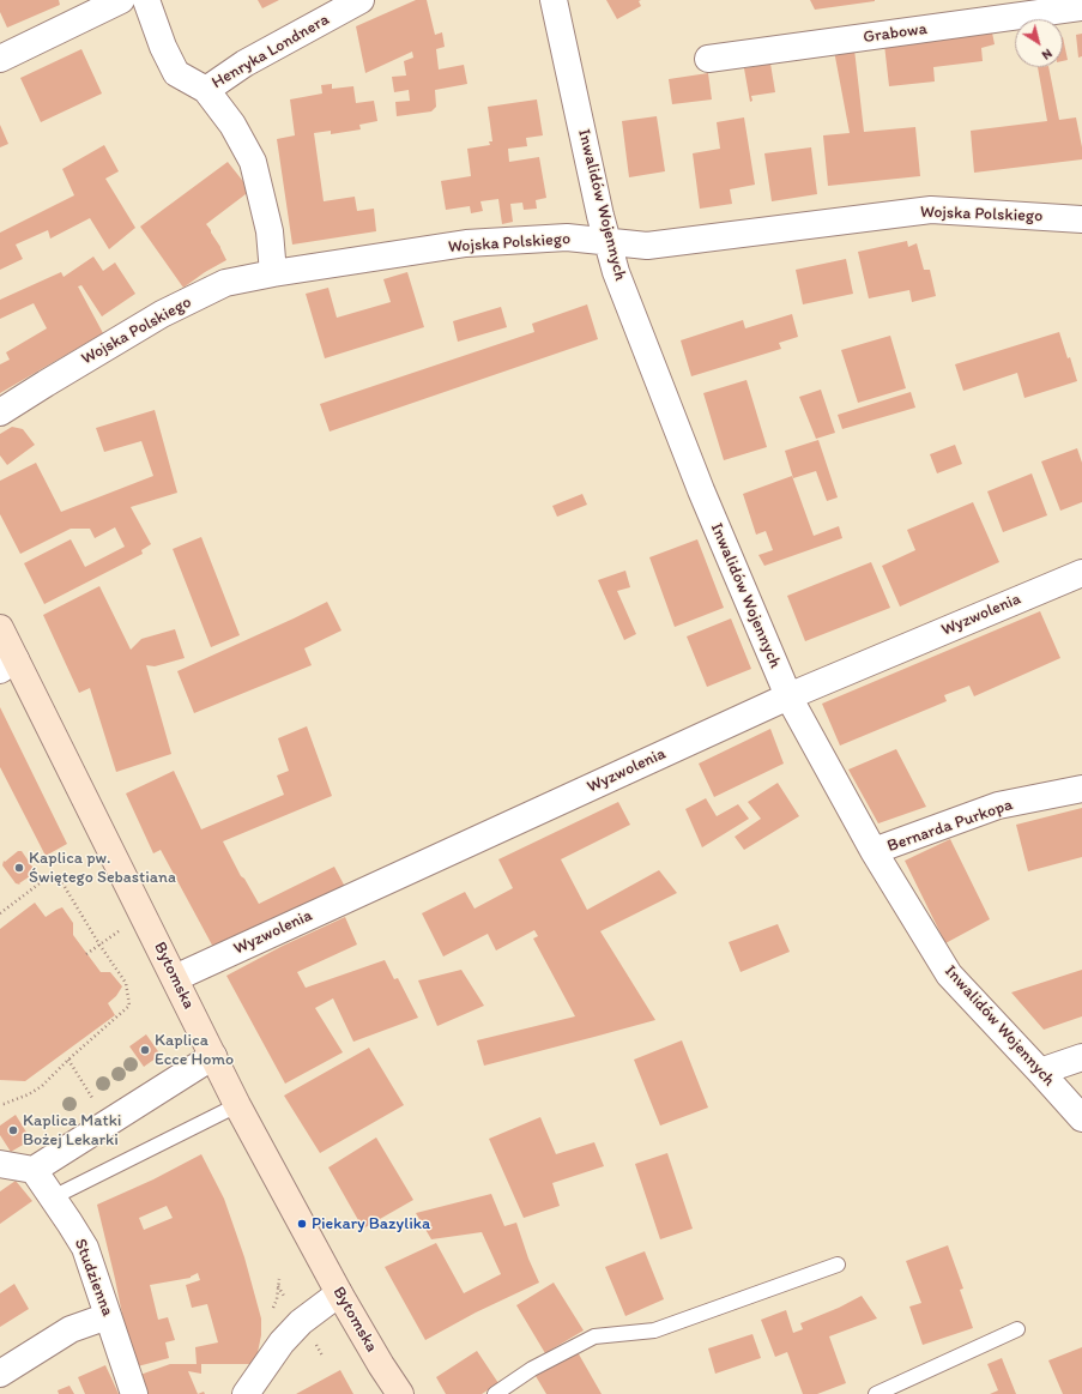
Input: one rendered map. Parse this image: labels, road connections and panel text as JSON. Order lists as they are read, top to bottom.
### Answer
{
  "streets": {
    "street": [
      "Grabowa",
      "Henryka Londnera",
      "Inwalidów Wojennych",
      "Wojska Polskiego",
      "Wyzwolenia",
      "Bernarda Purkopa",
      "Bytomska",
      "Studzienna"
    ]
  },
  "crossings": [
    ["Henryka Londnera", "Wojska Polskiego"],
    ["Inwalidów Wojennych", "Wojska Polskiego"],
    ["Inwalidów Wojennych", "Wyzwolenia"],
    ["Inwalidów Wojennych", "Bernarda Purkopa"],
    ["Wyzwolenia", "Bytomska"]
  ],
  "places": [
    "Kaplica pw. Świętego Sebastiana",
    "Kaplica Ecce Homo",
    "Kaplica Matki Bożej Lekarki",
    "Piekary Bazylika"
  ],
  "north": "bottom right"
}
